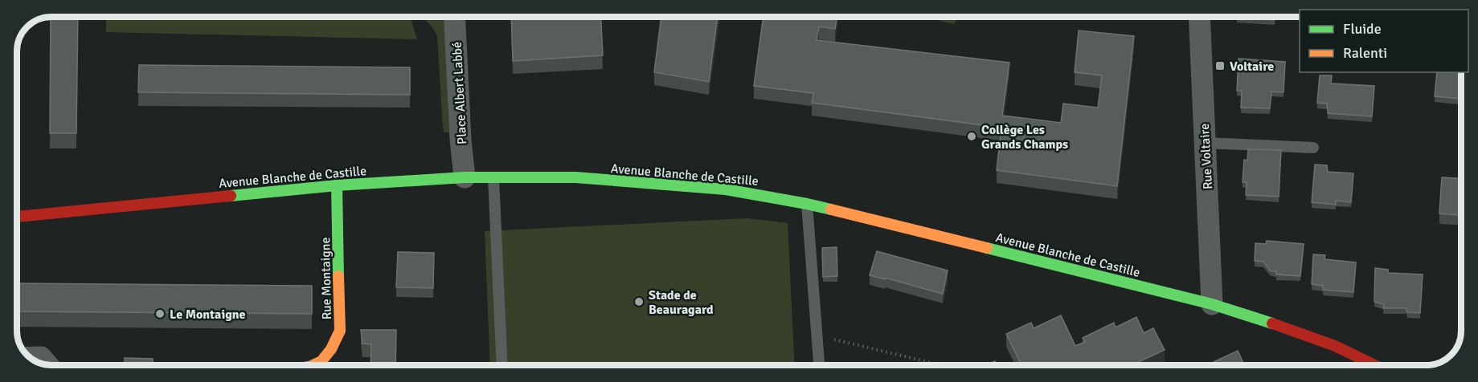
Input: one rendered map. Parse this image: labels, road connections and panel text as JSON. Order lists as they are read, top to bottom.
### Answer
{
  "streets": {
    "street": [
      "Place Albert Labbé",
      "Rue Voltaire",
      "Avenue Blanche de Castille",
      "Rue Montaigne"
    ]
  },
  "crossings": [
    ["Place Albert Labbé", "Avenue Blanche de Castille"],
    ["Rue Voltaire", "Avenue Blanche de Castille"],
    ["Avenue Blanche de Castille", "Rue Montaigne"]
  ],
  "places": {
    "transit": ["Voltaire"],
    "other": ["Collège Les Grands Champs", "Stade de Beauragard", "Le Montaigne"]
  },
  "legend": ["Fluide", "Ralenti"]
}
